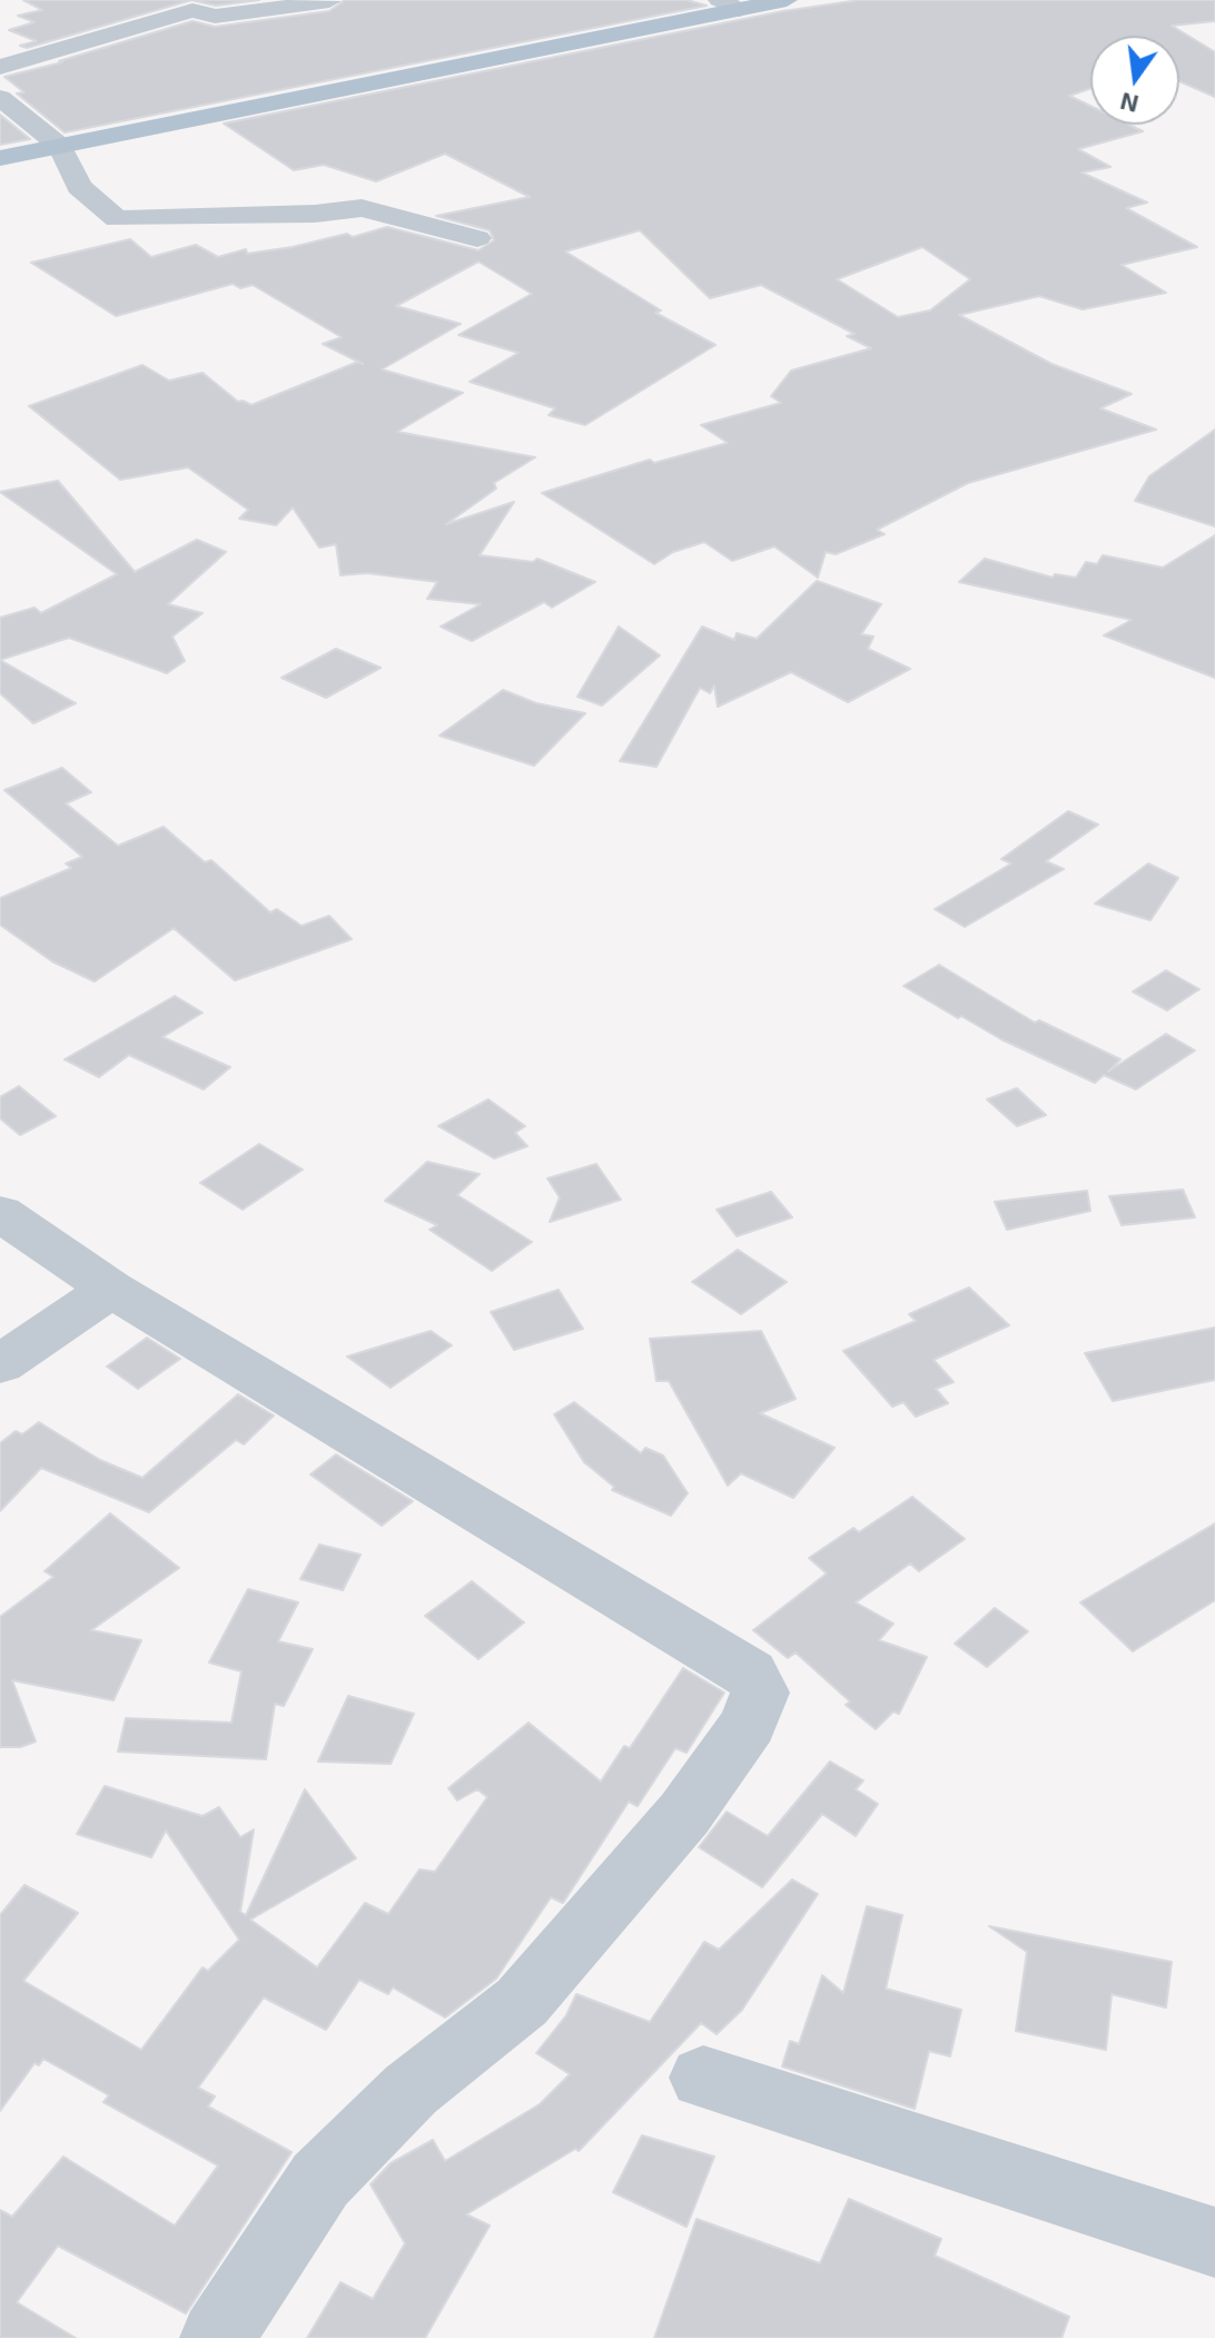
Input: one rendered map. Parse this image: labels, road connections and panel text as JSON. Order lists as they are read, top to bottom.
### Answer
{
  "north": "bottom"
}
